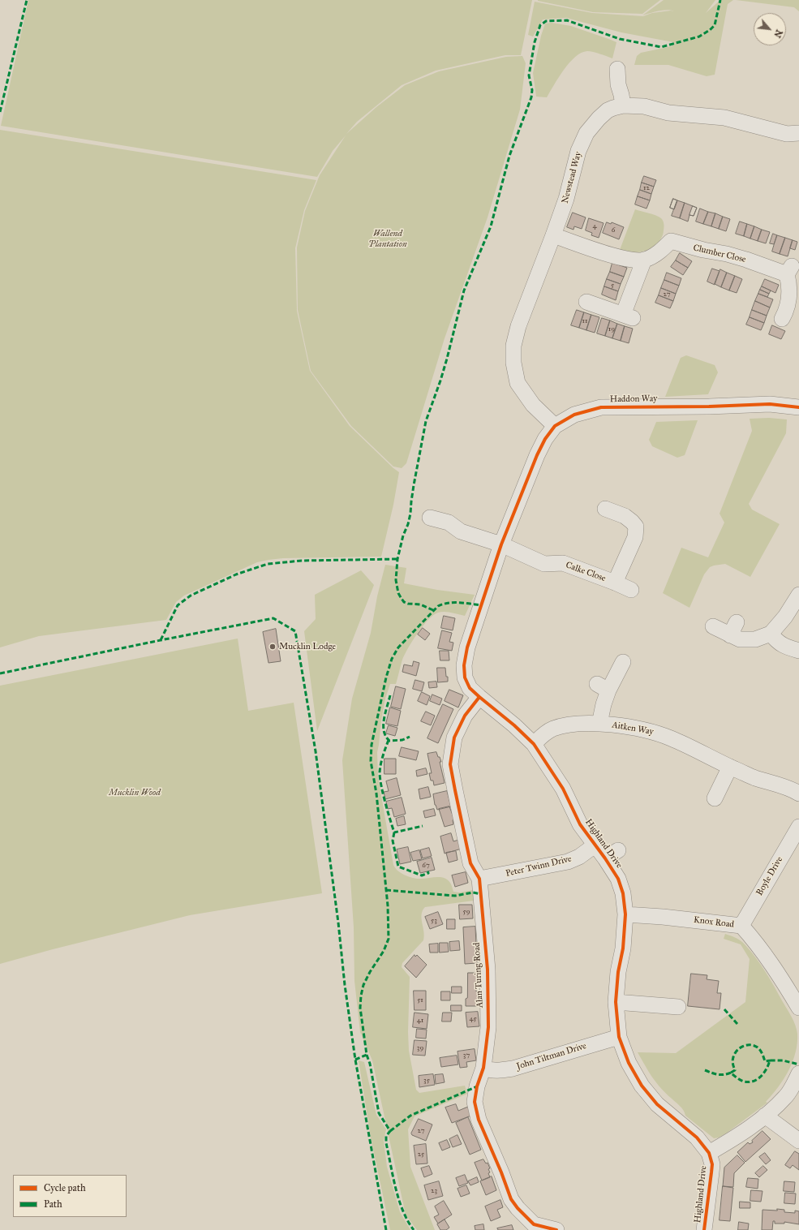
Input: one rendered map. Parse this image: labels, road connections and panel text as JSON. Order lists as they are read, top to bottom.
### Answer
{
  "streets": {
    "street": [
      "Newstead Way",
      "Clumber Close",
      "Haddon Way",
      "Calke Close",
      "Aitken Way",
      "Highland Drive",
      "Peter Twinn Drive",
      "Boyle Drive",
      "Knox Road",
      "Alan Turing Road",
      "John Tiltman Drive"
    ]
  },
  "crossings": [
    ["Newstead Way", "Haddon Way"],
    ["Haddon Way", "Calke Close"],
    ["Haddon Way", "Highland Drive"],
    ["Aitken Way", "Highland Drive"],
    ["Highland Drive", "Peter Twinn Drive"],
    ["Highland Drive", "Knox Road"],
    ["Highland Drive", "Alan Turing Road"],
    ["Highland Drive", "John Tiltman Drive"],
    ["Peter Twinn Drive", "Alan Turing Road"],
    ["Boyle Drive", "Knox Road"],
    ["Alan Turing Road", "John Tiltman Drive"]
  ],
  "parks": ["Wallend Plantation", "Mucklin Wood"],
  "places": ["Mucklin Lodge"],
  "house_numbers": [
    "12",
    "4",
    "6",
    "5",
    "27",
    "11",
    "19",
    "67",
    "59",
    "53",
    "51",
    "45",
    "41",
    "39",
    "37",
    "35",
    "27",
    "25",
    "23"
  ],
  "legend": ["Cycle path", "Path"],
  "north": "bottom right"
}
